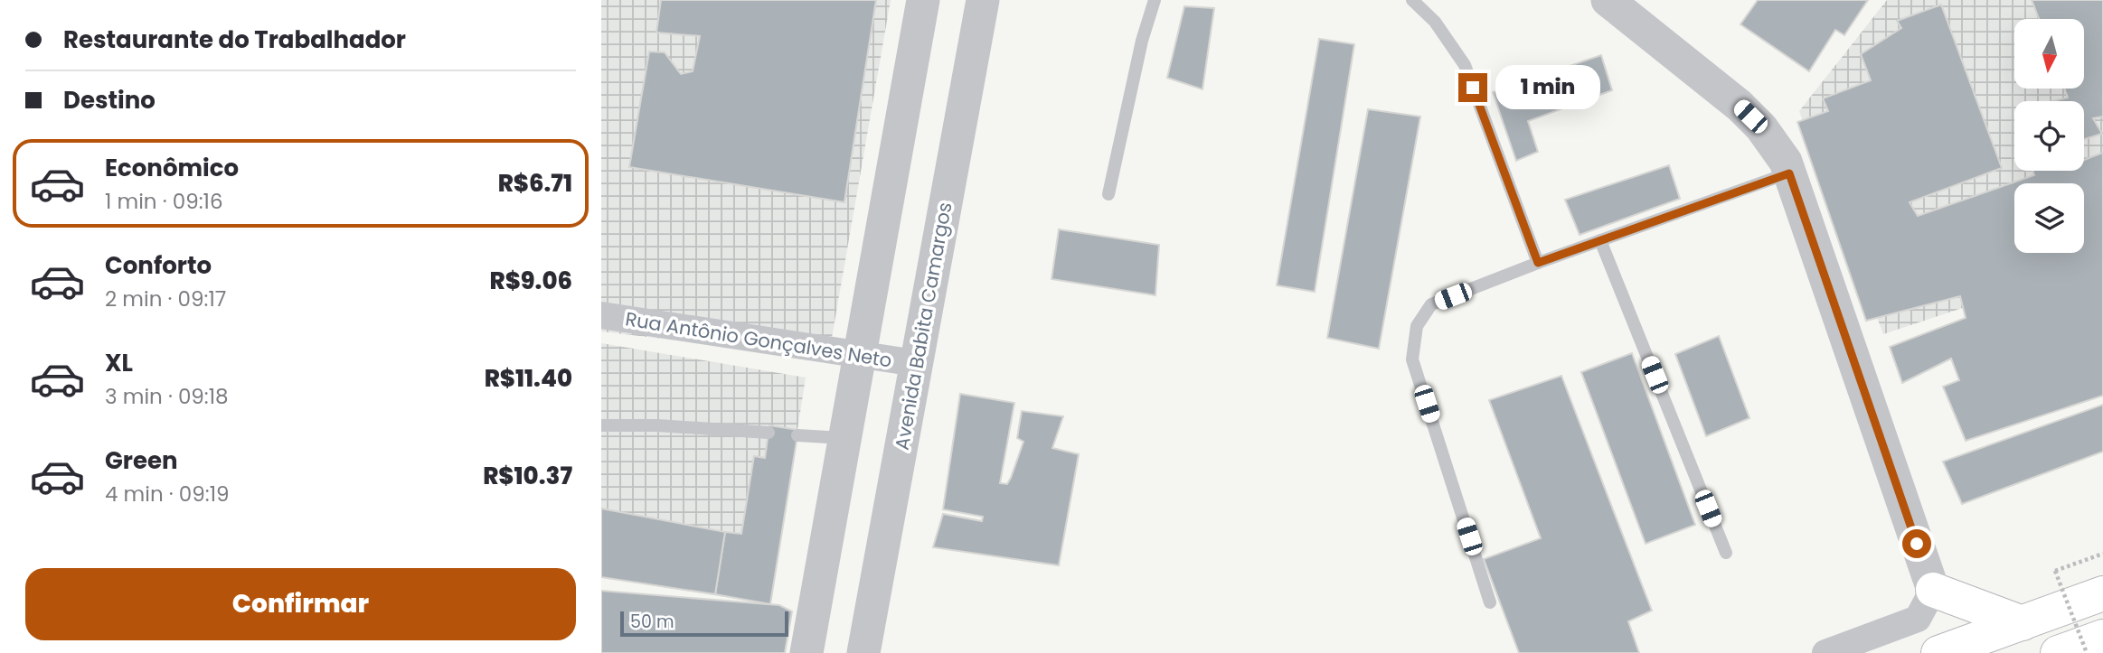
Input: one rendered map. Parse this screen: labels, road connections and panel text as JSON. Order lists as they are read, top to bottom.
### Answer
{
  "streets": {
    "street": ["Avenida Babita Camargos", "Rua Antônio Gonçalves Neto"]
  },
  "crossings": [
    ["Avenida Babita Camargos", "Rua Antônio Gonçalves Neto"]
  ],
  "scale_bar": "50 m",
  "north": "bottom",
  "page": {
    "banner": ["Restaurante do Trabalhador", "Destino"],
    "bubble": "1 min",
    "list": [
      {
        "name": "Econômico",
        "note": "1 min · 09:16",
        "value": "R$6.71"
      },
      {
        "name": "Conforto",
        "note": "2 min · 09:17",
        "value": "R$9.06"
      },
      {
        "name": "XL",
        "note": "3 min · 09:18",
        "value": "R$11.40"
      },
      {
        "name": "Green",
        "note": "4 min · 09:19",
        "value": "R$10.37"
      }
    ],
    "buttons": "Confirmar",
    "scale": "50 m"
  }
}
